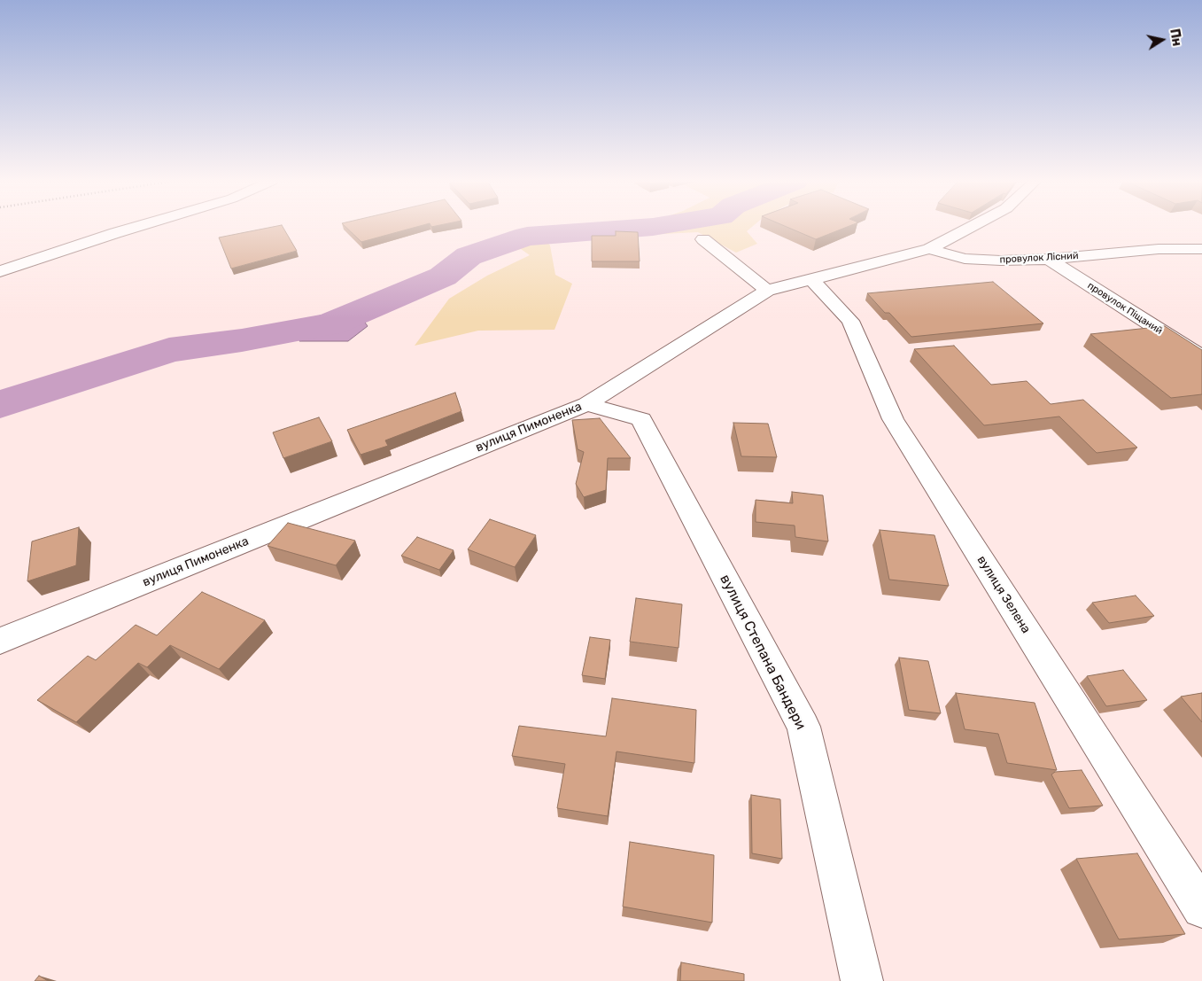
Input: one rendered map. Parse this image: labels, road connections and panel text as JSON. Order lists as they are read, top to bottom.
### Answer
{
  "streets": {
    "street": [
      "провулок Лісний",
      "провулок Піщаний",
      "вулиця Пимоненка",
      "вулиця Зелена",
      "вулиця Степана Бандери"
    ]
  },
  "crossings": [
    ["провулок Лісний", "провулок Піщаний"],
    ["провулок Лісний", "вулиця Пимоненка"],
    ["вулиця Пимоненка", "вулиця Зелена"],
    ["вулиця Пимоненка", "вулиця Степана Бандери"]
  ],
  "north": "right"
}
